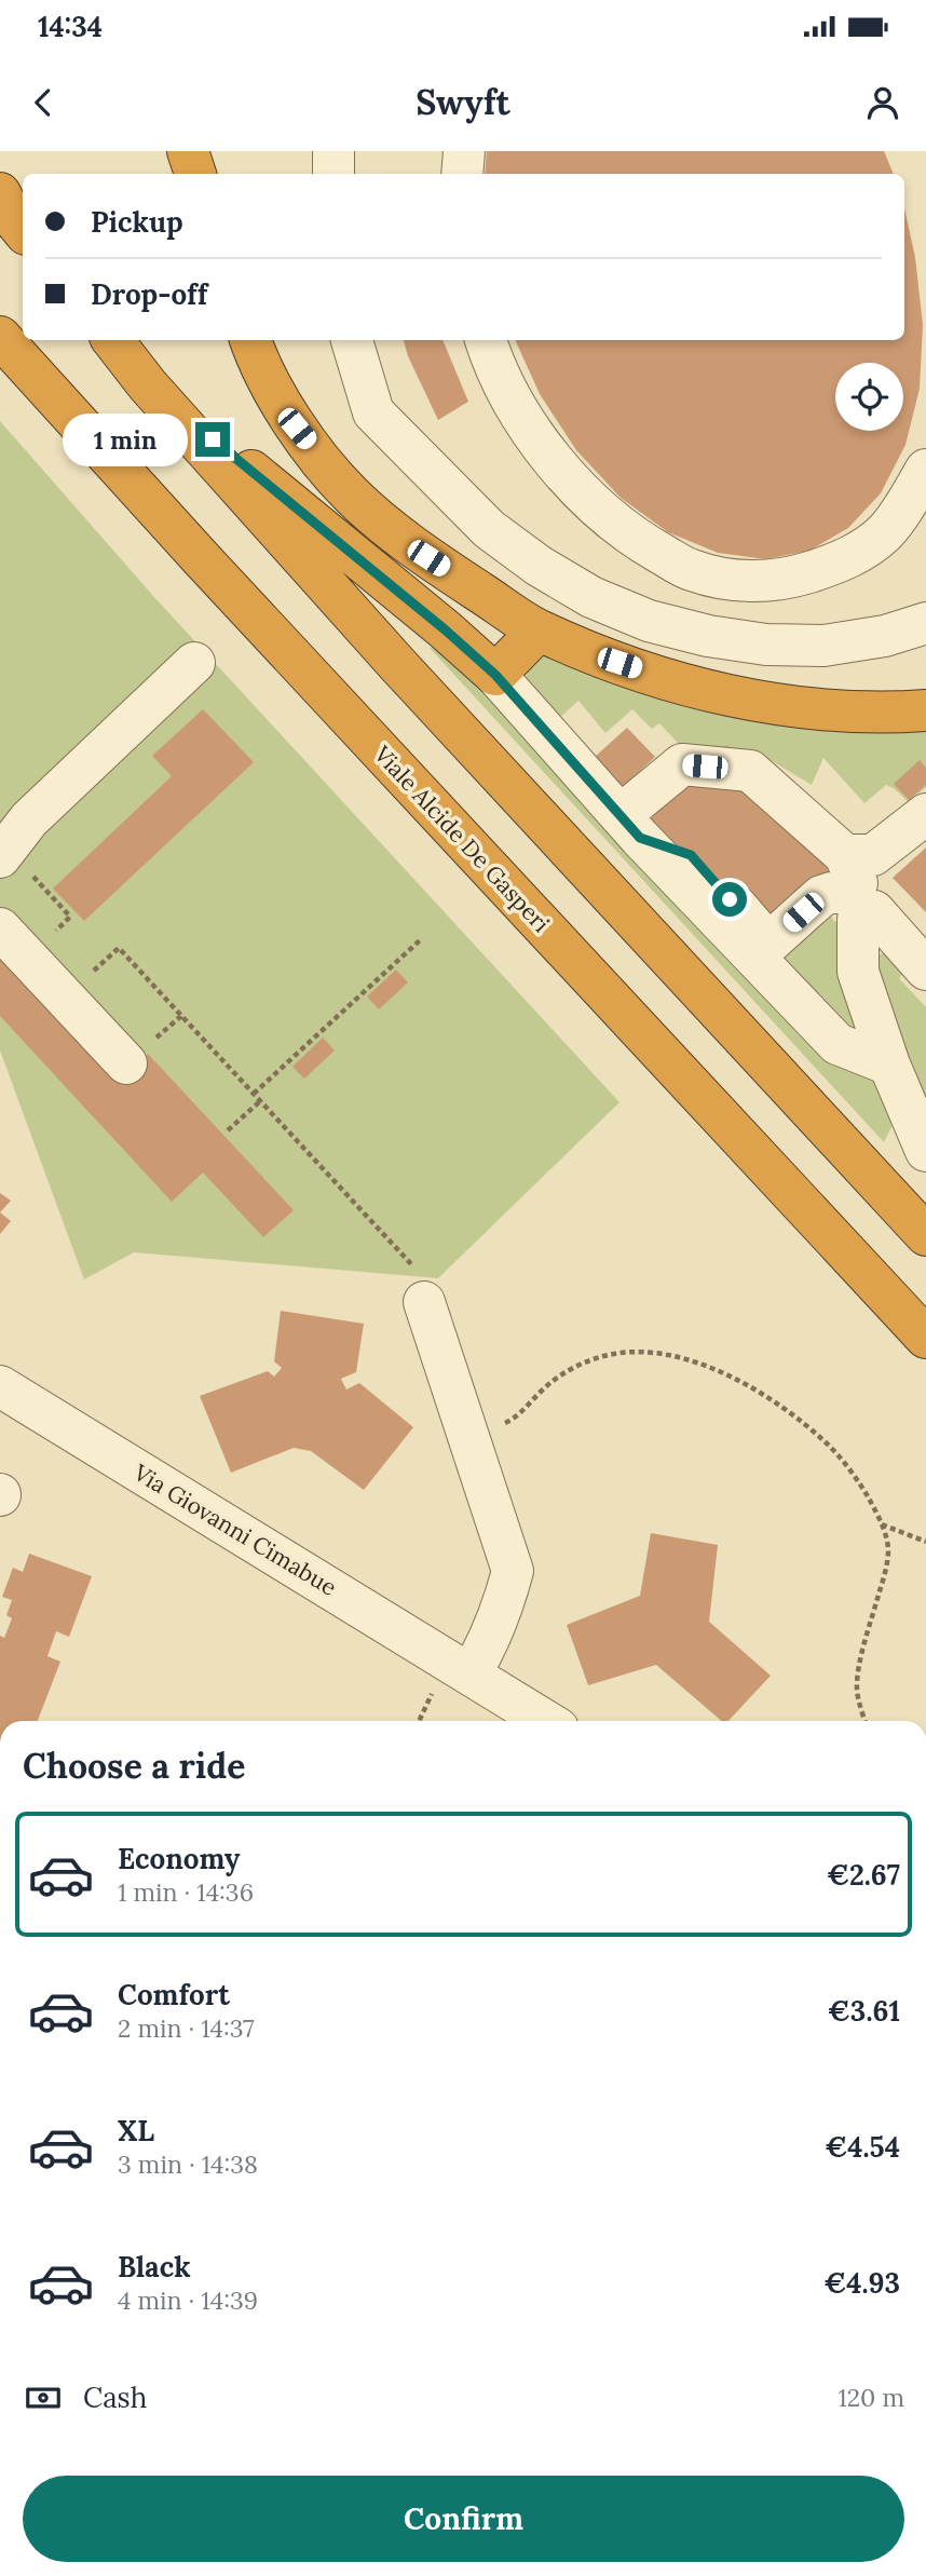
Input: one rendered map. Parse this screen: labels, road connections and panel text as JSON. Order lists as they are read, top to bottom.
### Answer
{
  "streets": {
    "highway": ["Viale Alcide De Gasperi"],
    "street": ["Via Giovanni Cimabue"]
  },
  "page": {
    "status": "14:34",
    "header": "Swyft",
    "banner": ["Pickup", "Drop-off"],
    "bubble": "1 min",
    "heading": "Choose a ride",
    "list": [
      {
        "name": "Economy",
        "note": "1 min · 14:36",
        "value": "€2.67"
      },
      {
        "name": "Comfort",
        "note": "2 min · 14:37",
        "value": "€3.61"
      },
      {
        "name": "XL",
        "note": "3 min · 14:38",
        "value": "€4.54"
      },
      {
        "name": "Black",
        "note": "4 min · 14:39",
        "value": "€4.93"
      }
    ],
    "pay": ["Cash", "120 m"],
    "buttons": "Confirm"
  }
}
